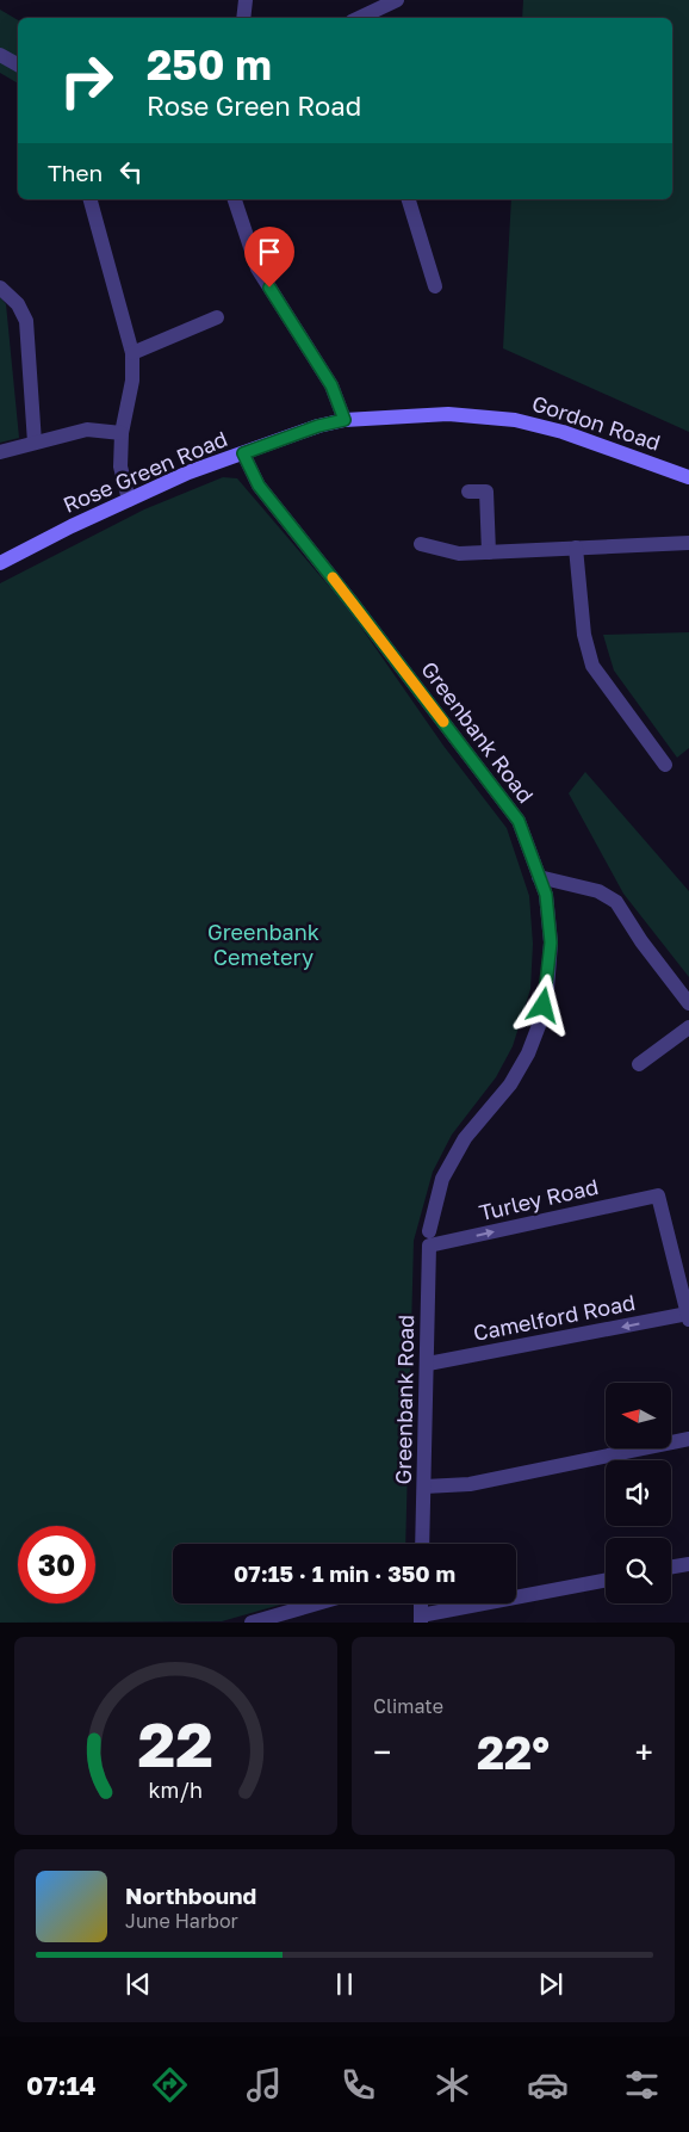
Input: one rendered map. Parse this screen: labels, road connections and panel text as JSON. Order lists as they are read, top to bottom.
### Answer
{
  "streets": {
    "main road": ["Gordon Road", "Rose Green Road"],
    "street": ["Greenbank Road", "Turley Road", "Camelford Road"]
  },
  "crossings": [
    ["Gordon Road", "Rose Green Road"],
    ["Rose Green Road", "Greenbank Road"],
    ["Greenbank Road", "Turley Road"],
    ["Greenbank Road", "Camelford Road"]
  ],
  "one_way": ["Turley Road"],
  "parks": ["Greenbank Cemetery"],
  "north": "left",
  "page": {
    "turn": ["250 m", "Rose Green Road"],
    "then": "Then",
    "limit": "30",
    "trip": "07:15 · 1 min · 350 m",
    "tile": "Climate",
    "heat": ["−", "22°", "+"],
    "song": ["Northbound", "June Harbor"],
    "tabs": "07:14",
    "gauge": ["22", "km/h"]
  }
}
